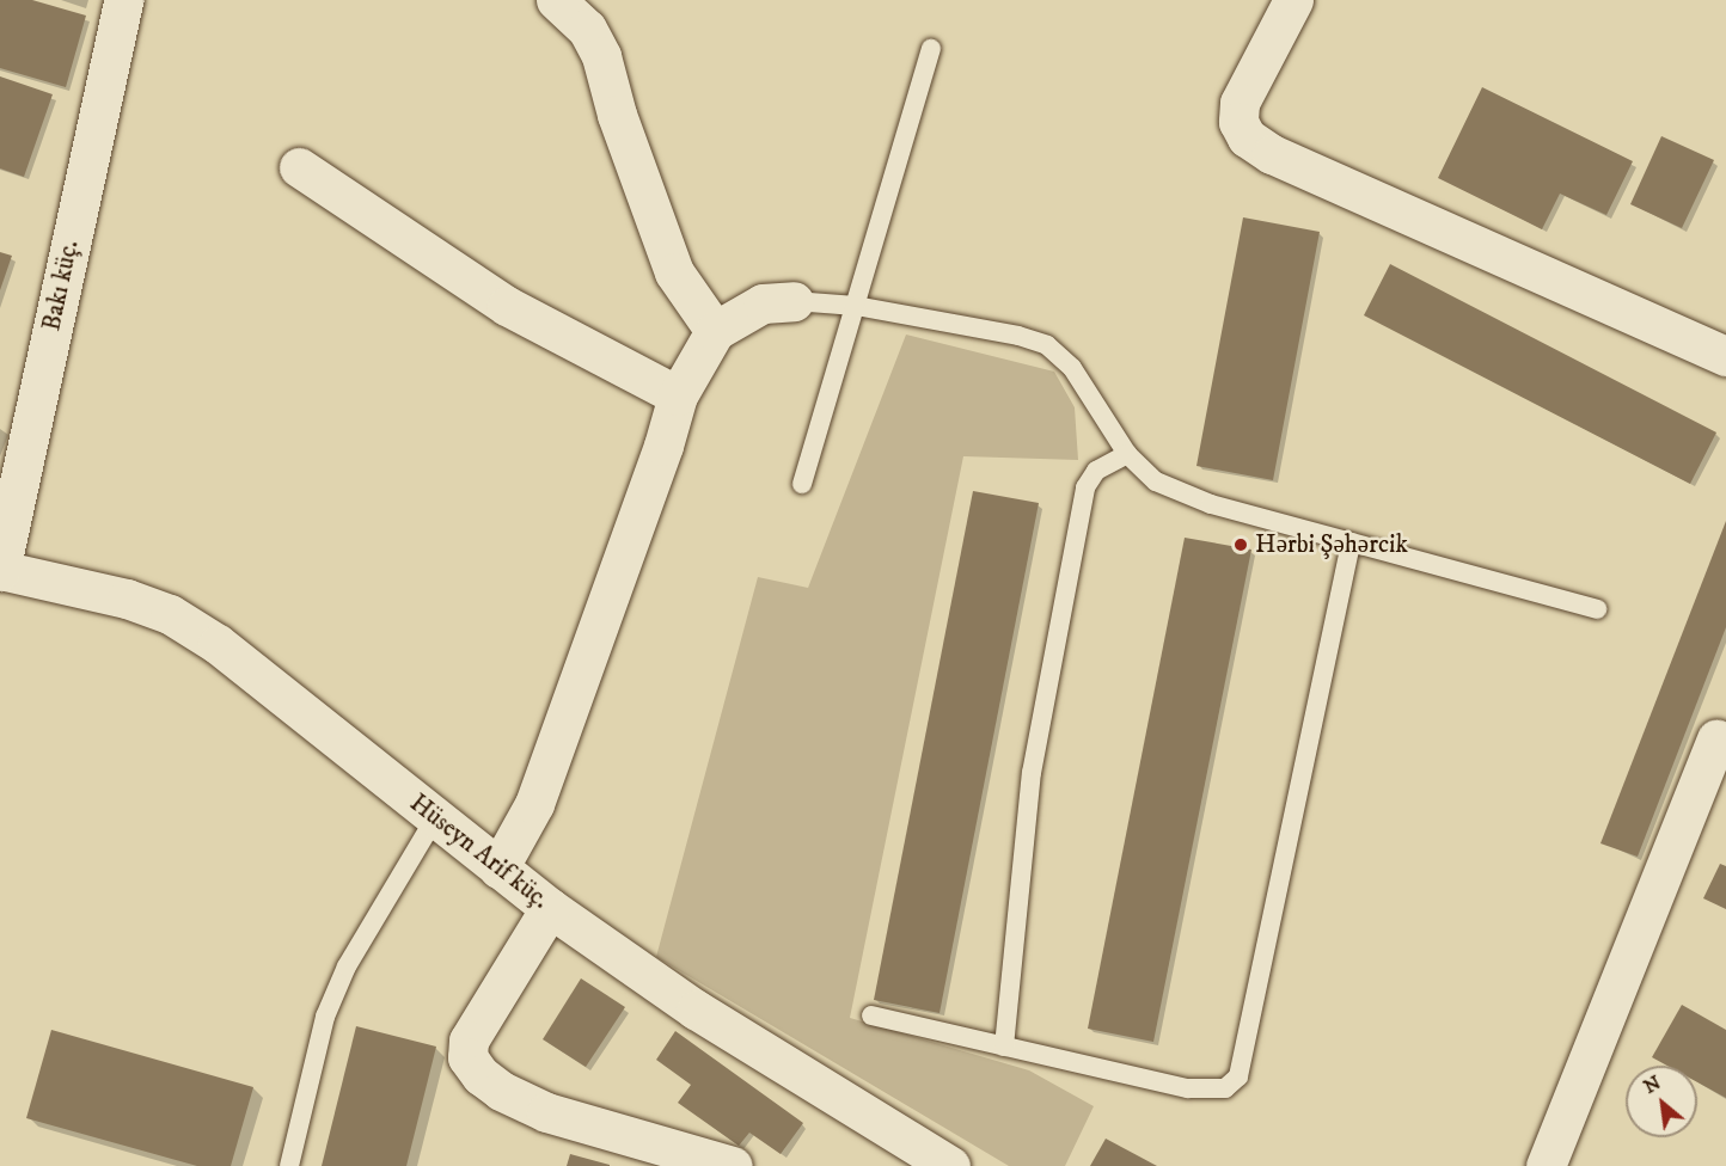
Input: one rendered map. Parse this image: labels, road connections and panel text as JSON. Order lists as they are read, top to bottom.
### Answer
{
  "streets": {
    "street": ["Bakı küç.", "Hüseyn Arif küç."]
  },
  "crossings": [
    ["Bakı küç.", "Hüseyn Arif küç."]
  ],
  "places": ["Hərbi Şəhərcik"],
  "north": "top left"
}
